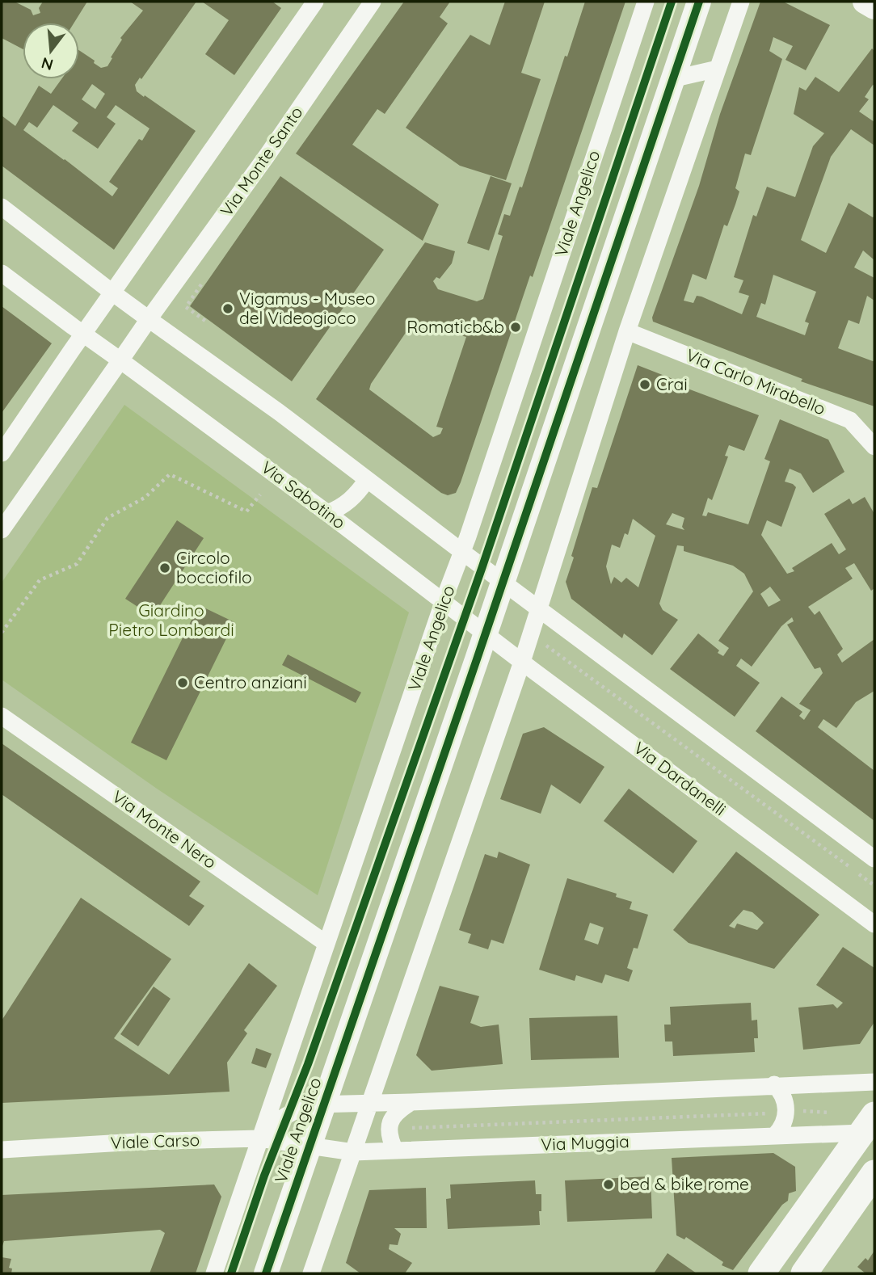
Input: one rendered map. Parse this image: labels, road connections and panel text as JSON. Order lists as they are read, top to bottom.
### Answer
{
  "streets": {
    "street": [
      "Via Monte Santo",
      "Viale Angelico",
      "Via Carlo Mirabello",
      "Via Sabotino",
      "Via Dardanelli",
      "Via Monte Nero",
      "Viale Carso",
      "Via Muggia"
    ]
  },
  "crossings": [
    ["Via Monte Santo", "Via Sabotino"],
    ["Viale Angelico", "Via Sabotino"],
    ["Viale Angelico", "Via Dardanelli"],
    ["Viale Angelico", "Via Monte Nero"],
    ["Viale Angelico", "Viale Carso"],
    ["Viale Angelico", "Via Muggia"],
    ["Via Sabotino", "Via Dardanelli"],
    ["Viale Carso", "Via Muggia"]
  ],
  "parks": ["Giardino Pietro Lombardi"],
  "places": [
    "Vigamus - Museo del Videogioco",
    "Romaticb&b",
    "Crai",
    "Circolo bocciofilo",
    "Centro anziani",
    "bed & bike rome"
  ],
  "north": "bottom"
}
